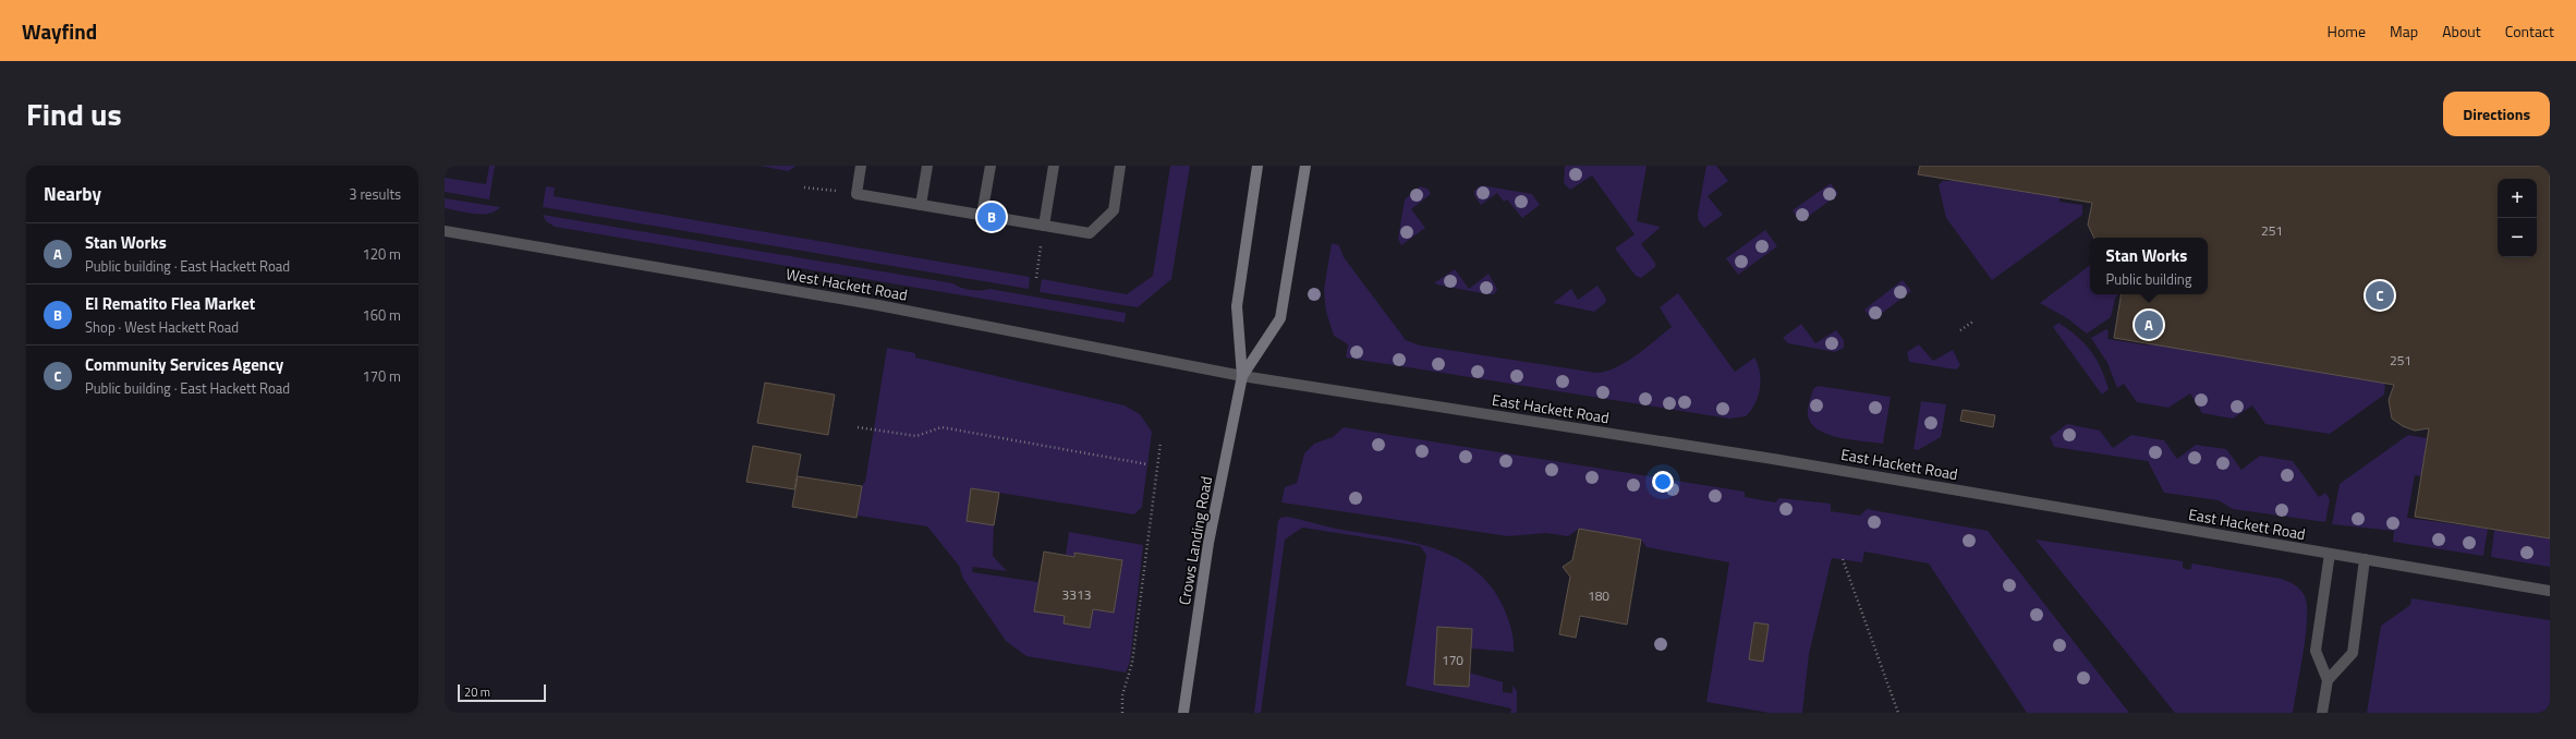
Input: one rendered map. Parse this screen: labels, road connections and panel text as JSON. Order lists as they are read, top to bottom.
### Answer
{
  "streets": {
    "main road": ["Crows Landing Road"],
    "street": ["West Hackett Road", "East Hackett Road"]
  },
  "crossings": [
    ["West Hackett Road", "East Hackett Road"],
    ["West Hackett Road", "Crows Landing Road"],
    ["East Hackett Road", "Crows Landing Road"]
  ],
  "house_numbers": [
    "251",
    "251",
    "3313",
    "180",
    "170"
  ],
  "scale_bar": "20 m",
  "page": {
    "header": "Wayfind",
    "nav": [
      "Home",
      "Map",
      "About",
      "Contact"
    ],
    "title": "Find us",
    "buttons": "Directions",
    "heading": ["Nearby", "3 results"],
    "map_buttons": ["+", "−"],
    "pins": ["B", "C", "A"],
    "list": [
      {
        "mark": "A",
        "name": "Stan Works",
        "note": "Public building · East Hackett Road",
        "value": "120 m"
      },
      {
        "mark": "B",
        "name": "El Rematito Flea Market",
        "note": "Shop · West Hackett Road",
        "value": "160 m"
      },
      {
        "mark": "C",
        "name": "Community Services Agency",
        "note": "Public building · East Hackett Road",
        "value": "170 m"
      }
    ],
    "popup": ["Stan Works", "Public building"],
    "scale": "20 m"
  }
}
